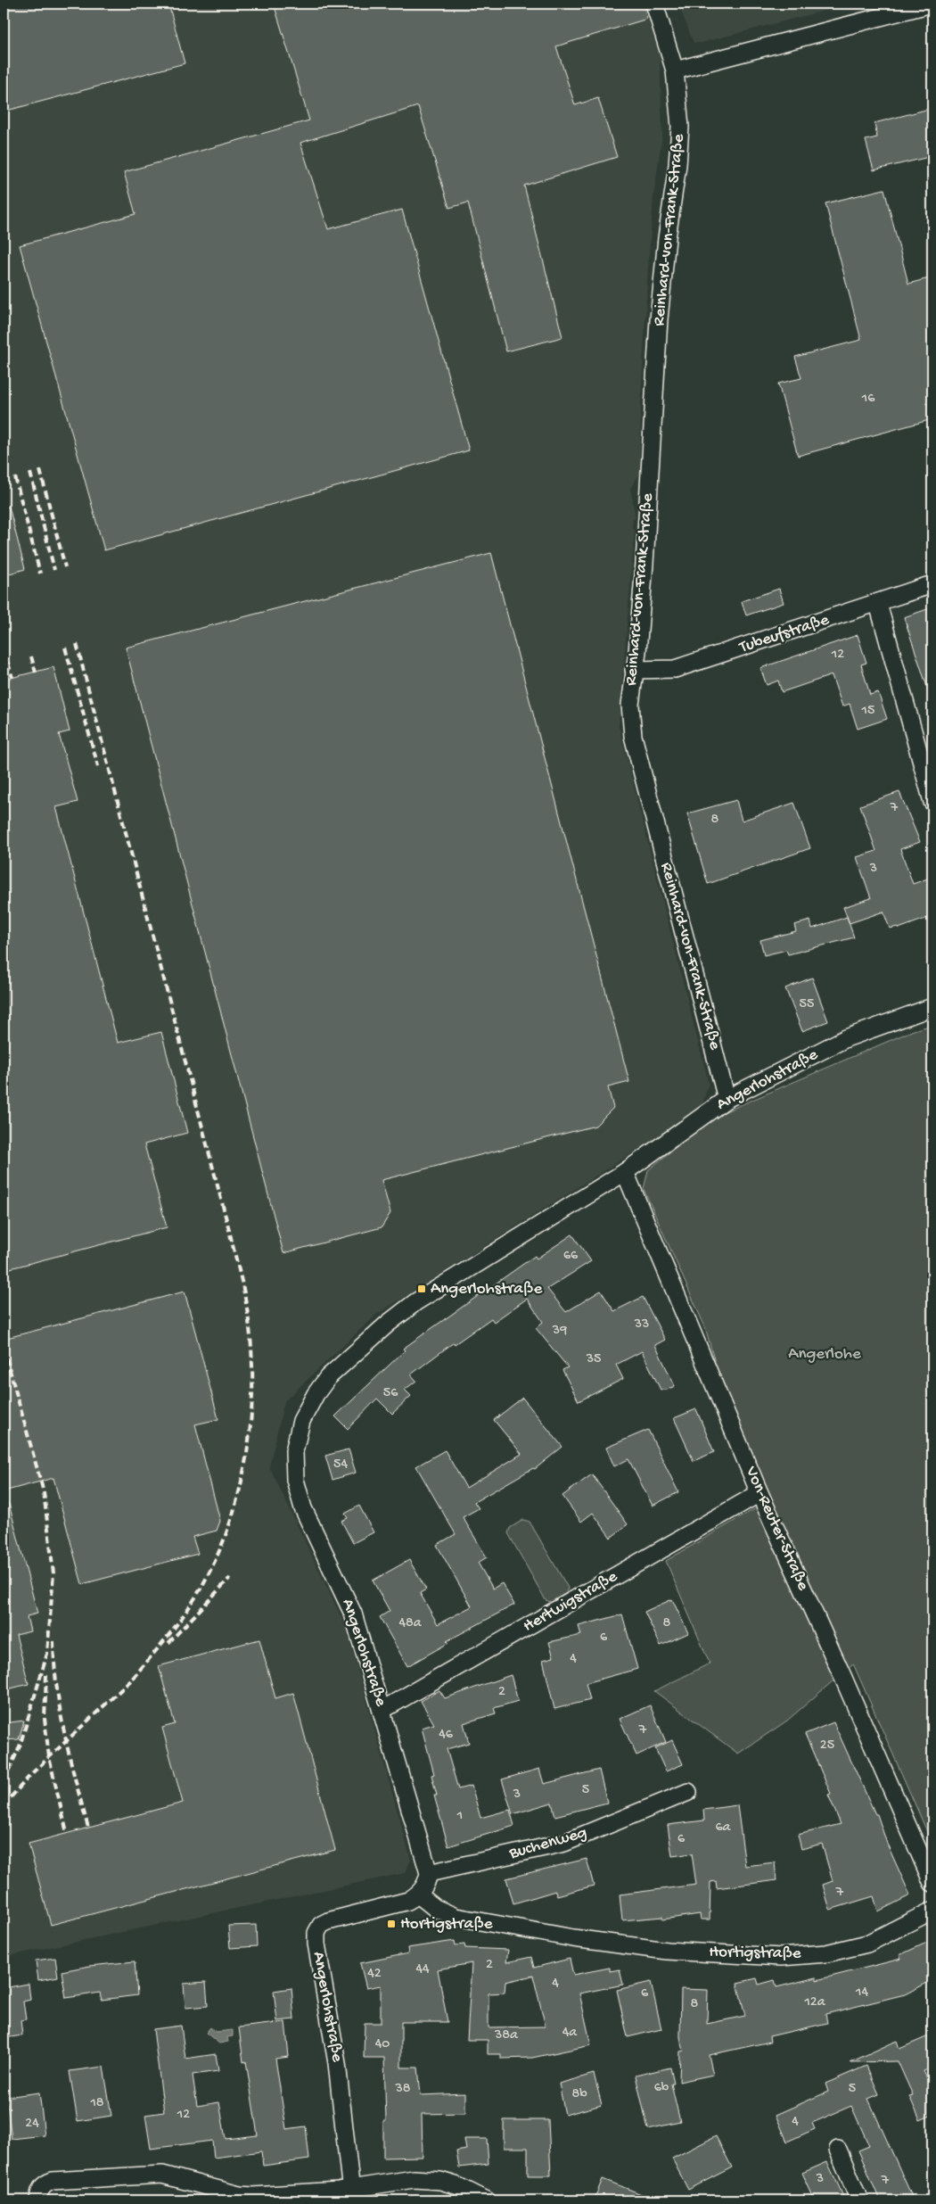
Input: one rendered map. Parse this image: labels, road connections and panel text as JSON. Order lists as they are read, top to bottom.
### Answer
{
  "streets": {
    "street": [
      "Reinhard-von-Frank-Straße",
      "Tubeufstraße",
      "Angerlohstraße",
      "Von-Reuter-Straße",
      "Hertwigstraße",
      "Buchenweg",
      "Hortigstraße"
    ]
  },
  "crossings": [
    ["Reinhard-von-Frank-Straße", "Tubeufstraße"],
    ["Reinhard-von-Frank-Straße", "Angerlohstraße"],
    ["Angerlohstraße", "Von-Reuter-Straße"],
    ["Angerlohstraße", "Hertwigstraße"],
    ["Angerlohstraße", "Buchenweg"],
    ["Angerlohstraße", "Hortigstraße"],
    ["Von-Reuter-Straße", "Hertwigstraße"]
  ],
  "parks": ["Angerlohe"],
  "places": {
    "transit": ["Angerlohstraße", "Hortigstraße"]
  },
  "house_numbers": [
    "16",
    "12",
    "15",
    "7",
    "8",
    "3",
    "55",
    "66",
    "33",
    "39",
    "35",
    "56",
    "54",
    "48a",
    "8",
    "6",
    "4",
    "2",
    "7",
    "46",
    "25",
    "5",
    "3",
    "1",
    "6a",
    "6",
    "7",
    "2",
    "44",
    "42",
    "4",
    "14",
    "6",
    "12a",
    "8",
    "4a",
    "38a",
    "40",
    "6b",
    "38",
    "5",
    "8b",
    "18",
    "12",
    "4",
    "24",
    "3",
    "7"
  ]
}
